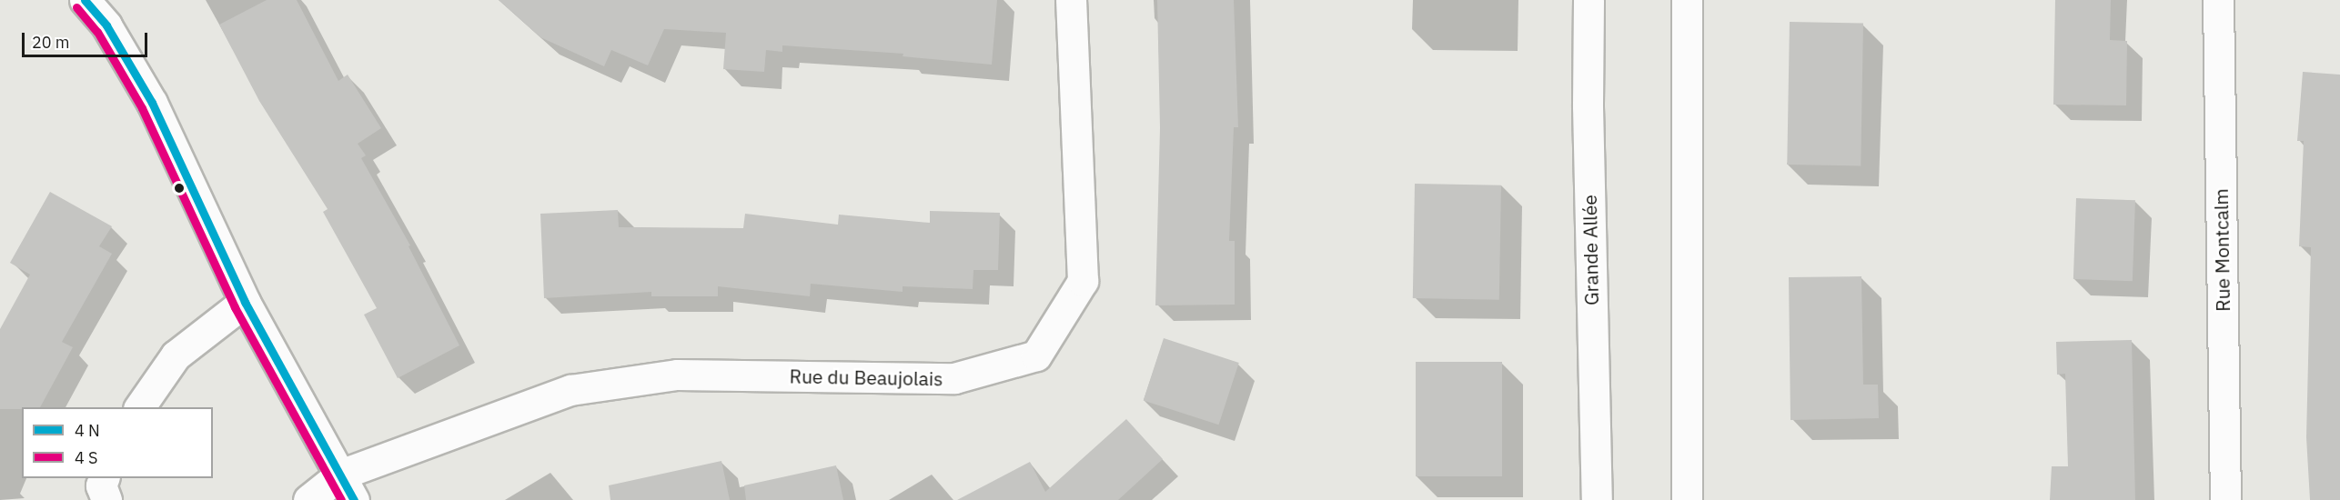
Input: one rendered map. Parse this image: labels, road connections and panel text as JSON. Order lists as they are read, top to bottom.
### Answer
{
  "streets": {
    "street": ["Grande Allée", "Rue Montcalm", "Rue du Beaujolais"]
  },
  "legend": ["4 N", "4 S"],
  "scale_bar": "20 m"
}
